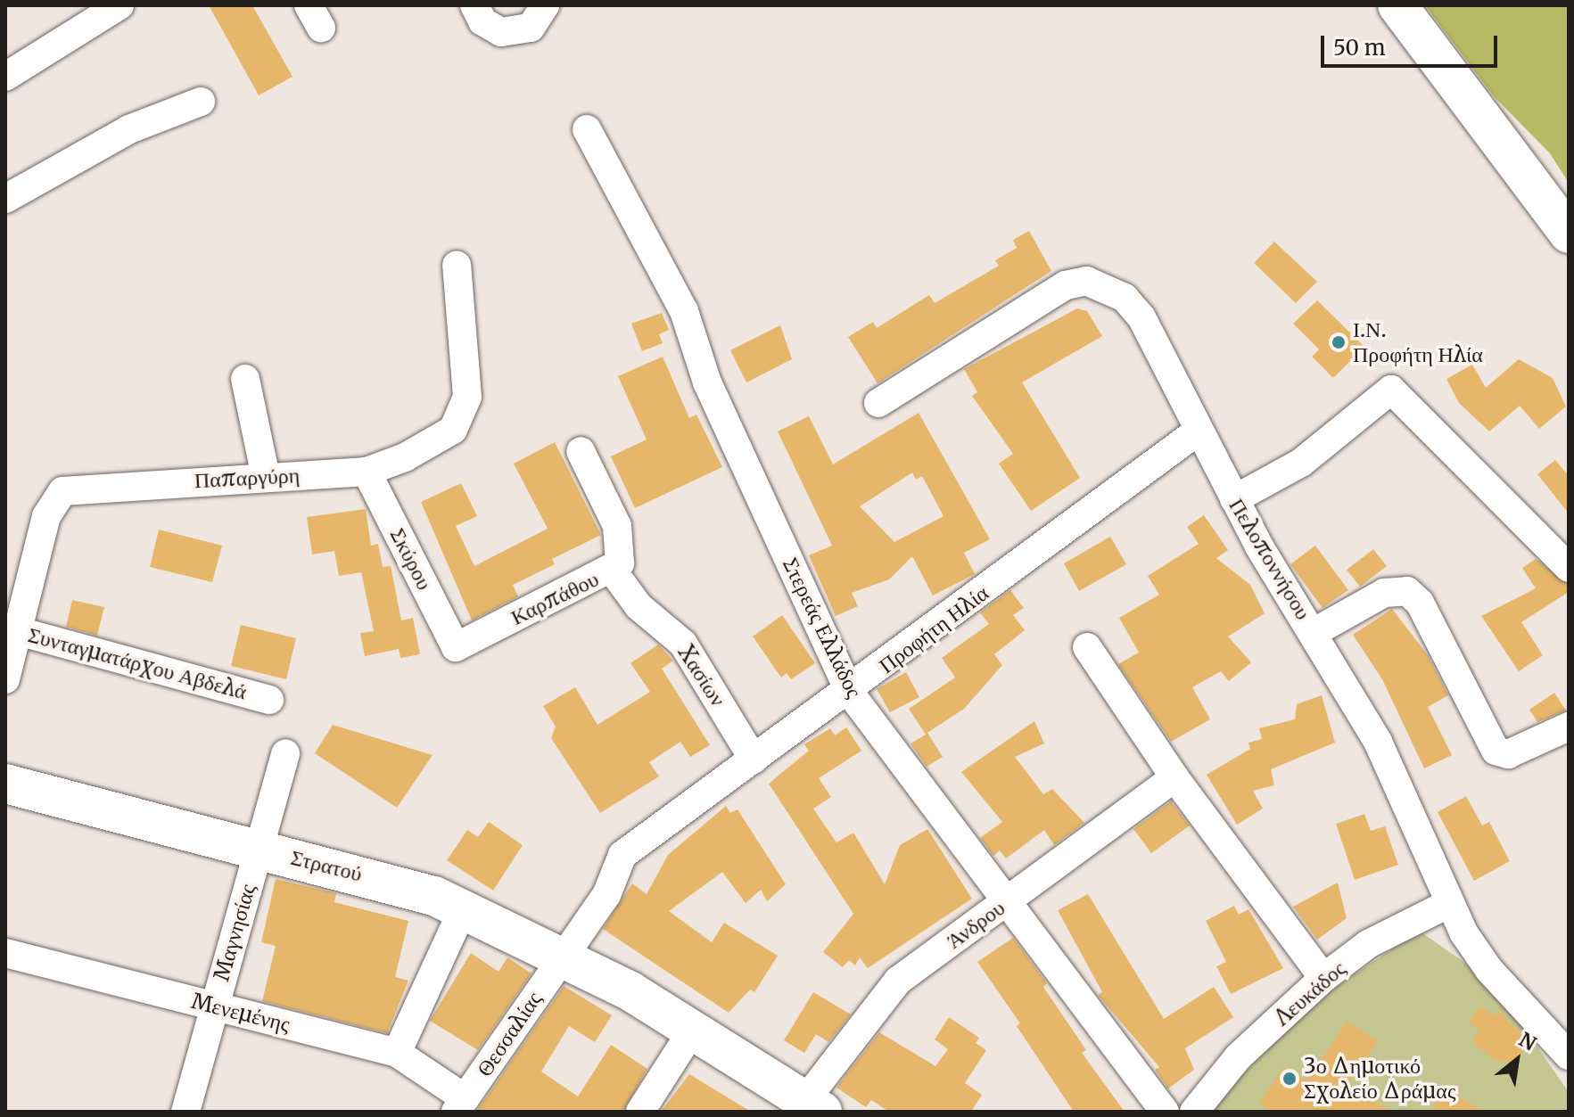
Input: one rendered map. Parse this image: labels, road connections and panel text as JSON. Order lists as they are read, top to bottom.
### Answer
{
  "streets": {
    "street": [
      "Παπαργύρη",
      "Σκύρου",
      "Πελοποννήσου",
      "Καρπάθου",
      "Στερεάς Ελλάδος",
      "Προφήτη Ηλία",
      "Συνταγματάρχου Αβδελά",
      "Χασίων",
      "Στρατού",
      "Άνδρου",
      "Μαγνησίας",
      "Λευκάδος",
      "Μενεμένης",
      "Θεσσαλίας"
    ]
  },
  "crossings": [
    ["Παπαργύρη", "Σκύρου"],
    ["Παπαργύρη", "Συνταγματάρχου Αβδελά"],
    ["Σκύρου", "Καρπάθου"],
    ["Πελοποννήσου", "Προφήτη Ηλία"],
    ["Πελοποννήσου", "Λευκάδος"],
    ["Καρπάθου", "Χασίων"],
    ["Στερεάς Ελλάδος", "Προφήτη Ηλία"],
    ["Στερεάς Ελλάδος", "Άνδρου"],
    ["Προφήτη Ηλία", "Χασίων"],
    ["Προφήτη Ηλία", "Στρατού"],
    ["Προφήτη Ηλία", "Θεσσαλίας"],
    ["Στρατού", "Άνδρου"],
    ["Στρατού", "Μαγνησίας"],
    ["Στρατού", "Θεσσαλίας"],
    ["Μαγνησίας", "Μενεμένης"],
    ["Μενεμένης", "Θεσσαλίας"]
  ],
  "places": ["Ι.Ν. Προφήτη Ηλία", "3ο Δημοτικό Σχολείο Δράμας"],
  "scale_bar": "50 m",
  "north": "top right"
}
